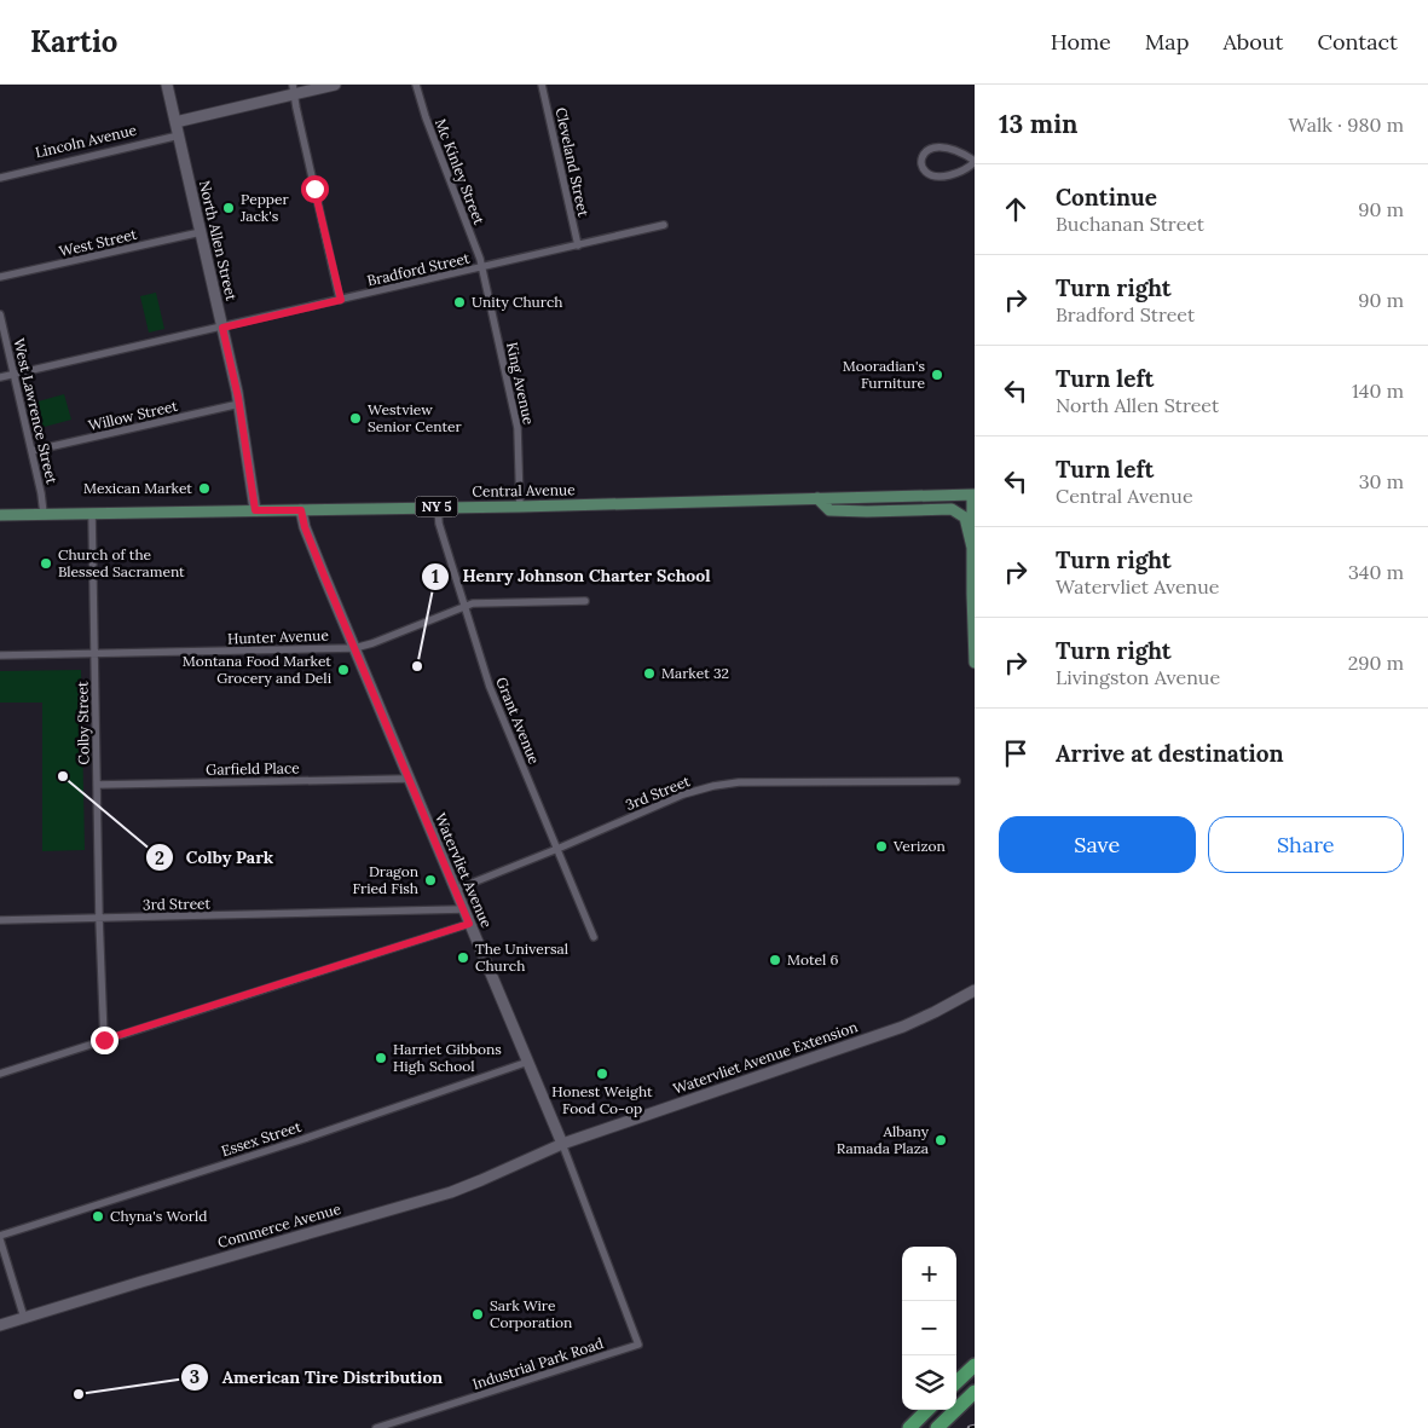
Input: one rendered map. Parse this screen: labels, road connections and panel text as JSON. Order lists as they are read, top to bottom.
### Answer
{
  "streets": {
    "main road": ["Central Avenue", "NY 5"],
    "street": [
      "Lincoln Avenue",
      "Cleveland Street",
      "Mc Kinley Street",
      "North Allen Street",
      "West Street",
      "Bradford Street",
      "King Avenue",
      "West Lawrence Street",
      "Willow Street",
      "Hunter Avenue",
      "Grant Avenue",
      "Colby Street",
      "Garfield Place",
      "3rd Street",
      "Watervliet Avenue",
      "Watervliet Avenue Extension",
      "Essex Street",
      "Commerce Avenue",
      "Industrial Park Road"
    ]
  },
  "crossings": [
    ["Lincoln Avenue", "North Allen Street"],
    ["Cleveland Street", "Bradford Street"],
    ["Mc Kinley Street", "Bradford Street"],
    ["Mc Kinley Street", "King Avenue"],
    ["North Allen Street", "West Street"],
    ["North Allen Street", "Bradford Street"],
    ["North Allen Street", "Willow Street"],
    ["North Allen Street", "Central Avenue"],
    ["Bradford Street", "King Avenue"],
    ["Bradford Street", "West Lawrence Street"],
    ["King Avenue", "Central Avenue"],
    ["West Lawrence Street", "Willow Street"],
    ["West Lawrence Street", "Central Avenue"],
    ["Central Avenue", "Grant Avenue"],
    ["Central Avenue", "Colby Street"],
    ["Central Avenue", "Watervliet Avenue"],
    ["Hunter Avenue", "Grant Avenue"],
    ["Hunter Avenue", "Colby Street"],
    ["Hunter Avenue", "Watervliet Avenue"],
    ["Grant Avenue", "3rd Street"],
    ["Colby Street", "Garfield Place"],
    ["Colby Street", "3rd Street"],
    ["Garfield Place", "Watervliet Avenue"],
    ["3rd Street", "Watervliet Avenue"],
    ["Watervliet Avenue", "Watervliet Avenue Extension"],
    ["Watervliet Avenue", "Essex Street"],
    ["Watervliet Avenue", "Commerce Avenue"],
    ["Watervliet Avenue", "Industrial Park Road"],
    ["Watervliet Avenue Extension", "Commerce Avenue"]
  ],
  "places": [
    "Pepper Jack's",
    "Unity Church",
    "Mooradian's Furniture",
    "Westview Senior Center",
    "Mexican Market",
    "Church of the Blessed Sacrament",
    "Henry Johnson Charter School",
    "Montana Food Market Grocery and Deli",
    "Market 32",
    "Colby Park",
    "Verizon",
    "Dragon Fried Fish",
    "The Universal Church",
    "Motel 6",
    "Harriet Gibbons High School",
    "Honest Weight Food Co-op",
    "Albany Ramada Plaza",
    "Chyna's World",
    "Sark Wire Corporation",
    "American Tire Distribution"
  ],
  "page": {
    "header": "Kartio",
    "nav": [
      "Home",
      "Map",
      "About",
      "Contact"
    ],
    "heading": ["13 min", "Walk · 980 m"],
    "list": [
      ["Continue", "Buchanan Street", "90 m"],
      ["Turn right", "Bradford Street", "90 m"],
      ["Turn left", "North Allen Street", "140 m"],
      ["Turn left", "Central Avenue", "30 m"],
      ["Turn right", "Watervliet Avenue", "340 m"],
      ["Turn right", "Livingston Avenue", "290 m"],
      "Arrive at destination"
    ],
    "buttons": ["Save", "Share"],
    "map_buttons": ["+", "−"]
  }
}
